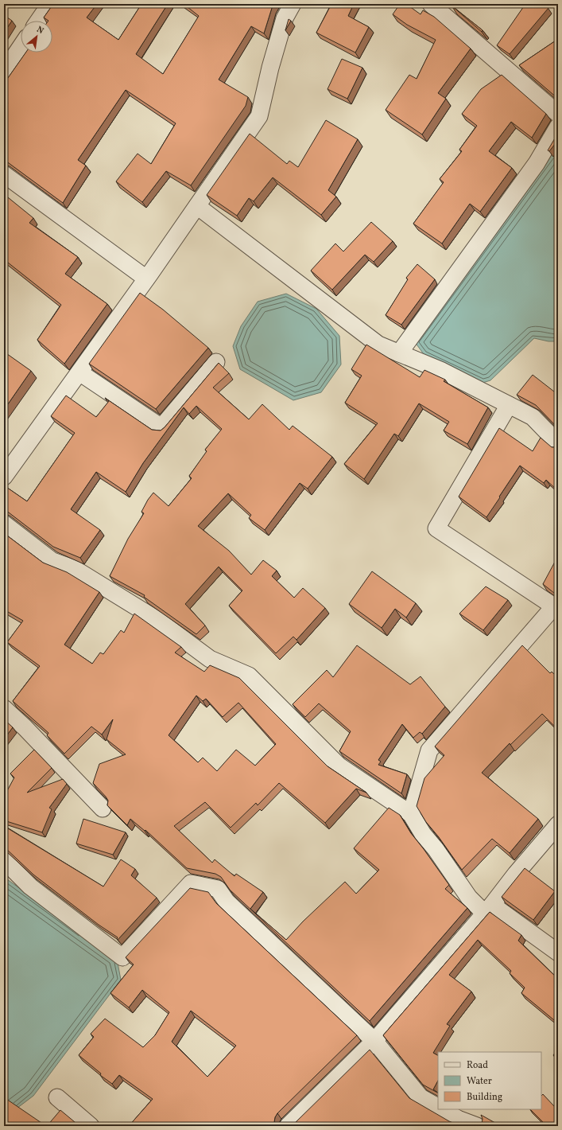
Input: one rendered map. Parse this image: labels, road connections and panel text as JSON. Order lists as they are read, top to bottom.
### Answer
{
  "legend": ["Road", "Water", "Building"],
  "north": "top right"
}
